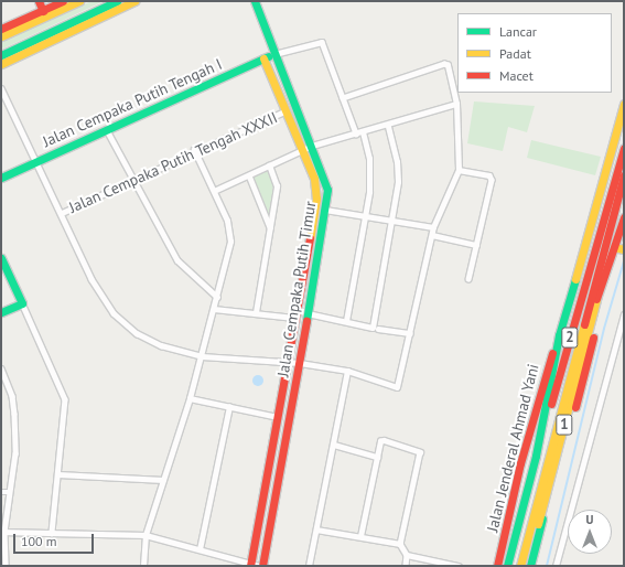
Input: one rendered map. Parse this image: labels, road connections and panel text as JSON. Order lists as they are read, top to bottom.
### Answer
{
  "streets": {
    "main road": [
      "Jalan Cempaka Putih Tengah I",
      "Jalan Cempaka Putih Timur",
      "2",
      "1",
      "Jalan Jenderal Ahmad Yani"
    ],
    "street": ["Jalan Cempaka Putih Tengah XXXII"]
  },
  "crossings": [
    ["Jalan Cempaka Putih Tengah I", "Jalan Cempaka Putih Timur"]
  ],
  "legend": ["Lancar", "Padat", "Macet"],
  "scale_bar": "100 m",
  "north": "top"
}
